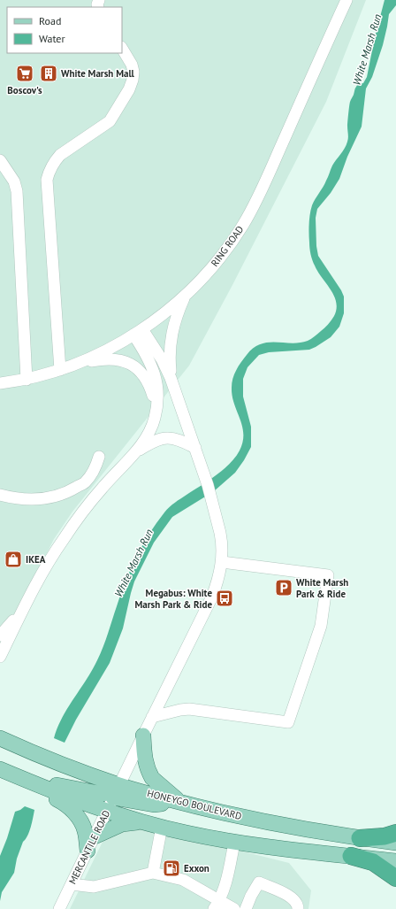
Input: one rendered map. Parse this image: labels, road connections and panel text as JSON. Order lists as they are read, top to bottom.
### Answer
{
  "streets": {
    "main road": ["HONEYGO BOULEVARD"],
    "street": ["RING ROAD", "MERCANTILE ROAD"]
  },
  "water": ["White Marsh Run"],
  "places": {
    "supermarket": ["Boscov's"],
    "building": ["White Marsh Mall"],
    "shop": ["IKEA"],
    "parking": ["White Marsh Park & Ride"],
    "bus stop": ["Megabus: White Marsh Park & Ride"],
    "fuel station": ["Exxon"]
  },
  "legend": ["Road", "Water"]
}
